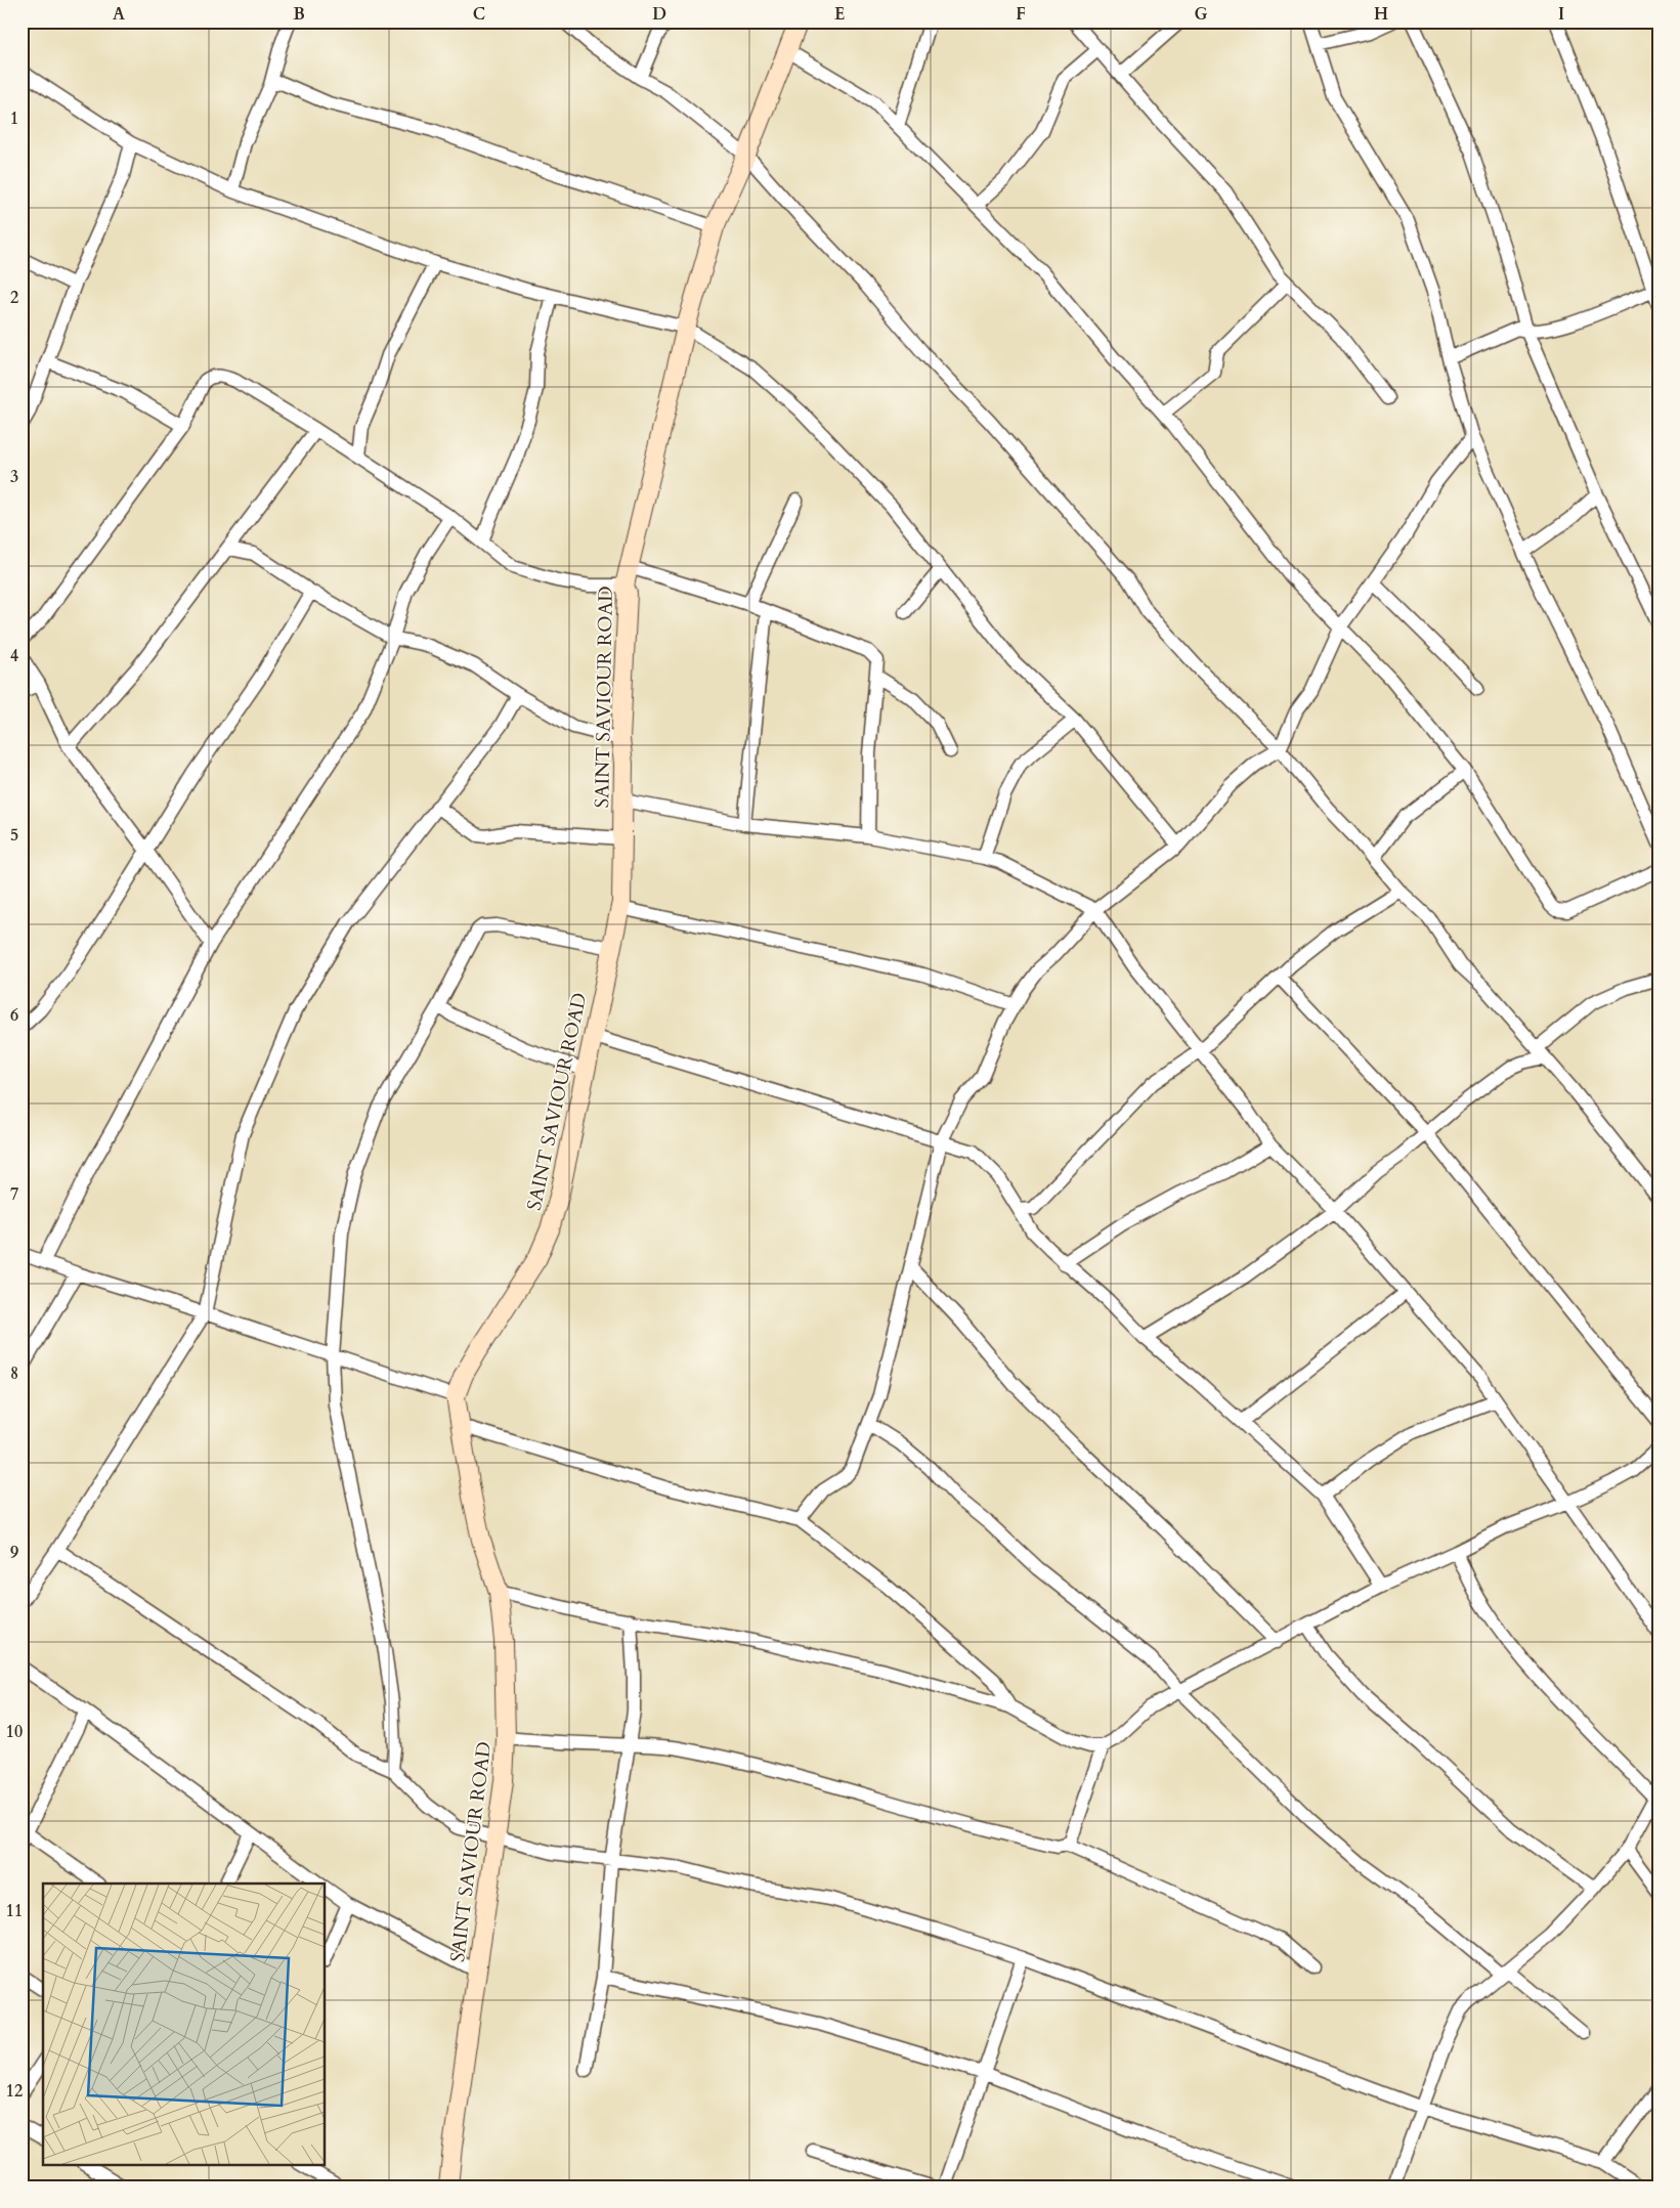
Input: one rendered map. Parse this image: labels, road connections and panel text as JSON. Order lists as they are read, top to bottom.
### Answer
{
  "streets": {
    "street": ["SAINT SAVIOUR ROAD"]
  },
  "grid": {
    "columns": [
      "A",
      "B",
      "C",
      "D",
      "E",
      "F",
      "G",
      "H",
      "I"
    ],
    "rows": [
      "1",
      "2",
      "3",
      "4",
      "5",
      "6",
      "7",
      "8",
      "9",
      "10",
      "11",
      "12"
    ]
  }
}
